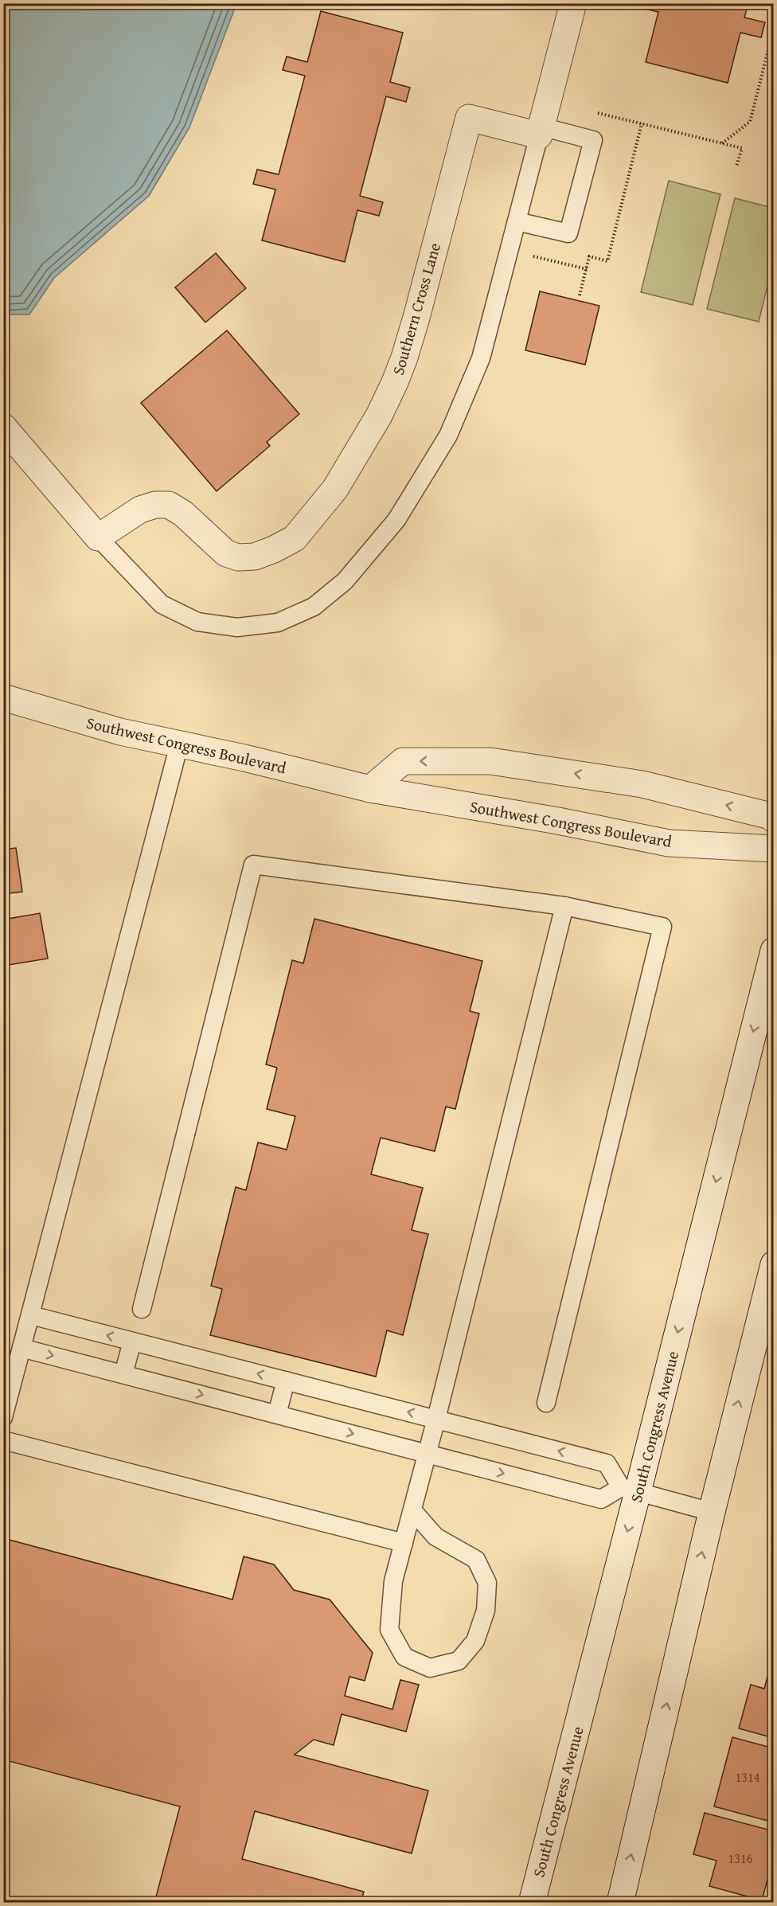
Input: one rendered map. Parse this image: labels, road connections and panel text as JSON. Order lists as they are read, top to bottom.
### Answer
{
  "streets": {
    "street": ["Southern Cross Lane", "Southwest Congress Boulevard", "South Congress Avenue"]
  },
  "house_numbers": ["1314", "1316"]
}
